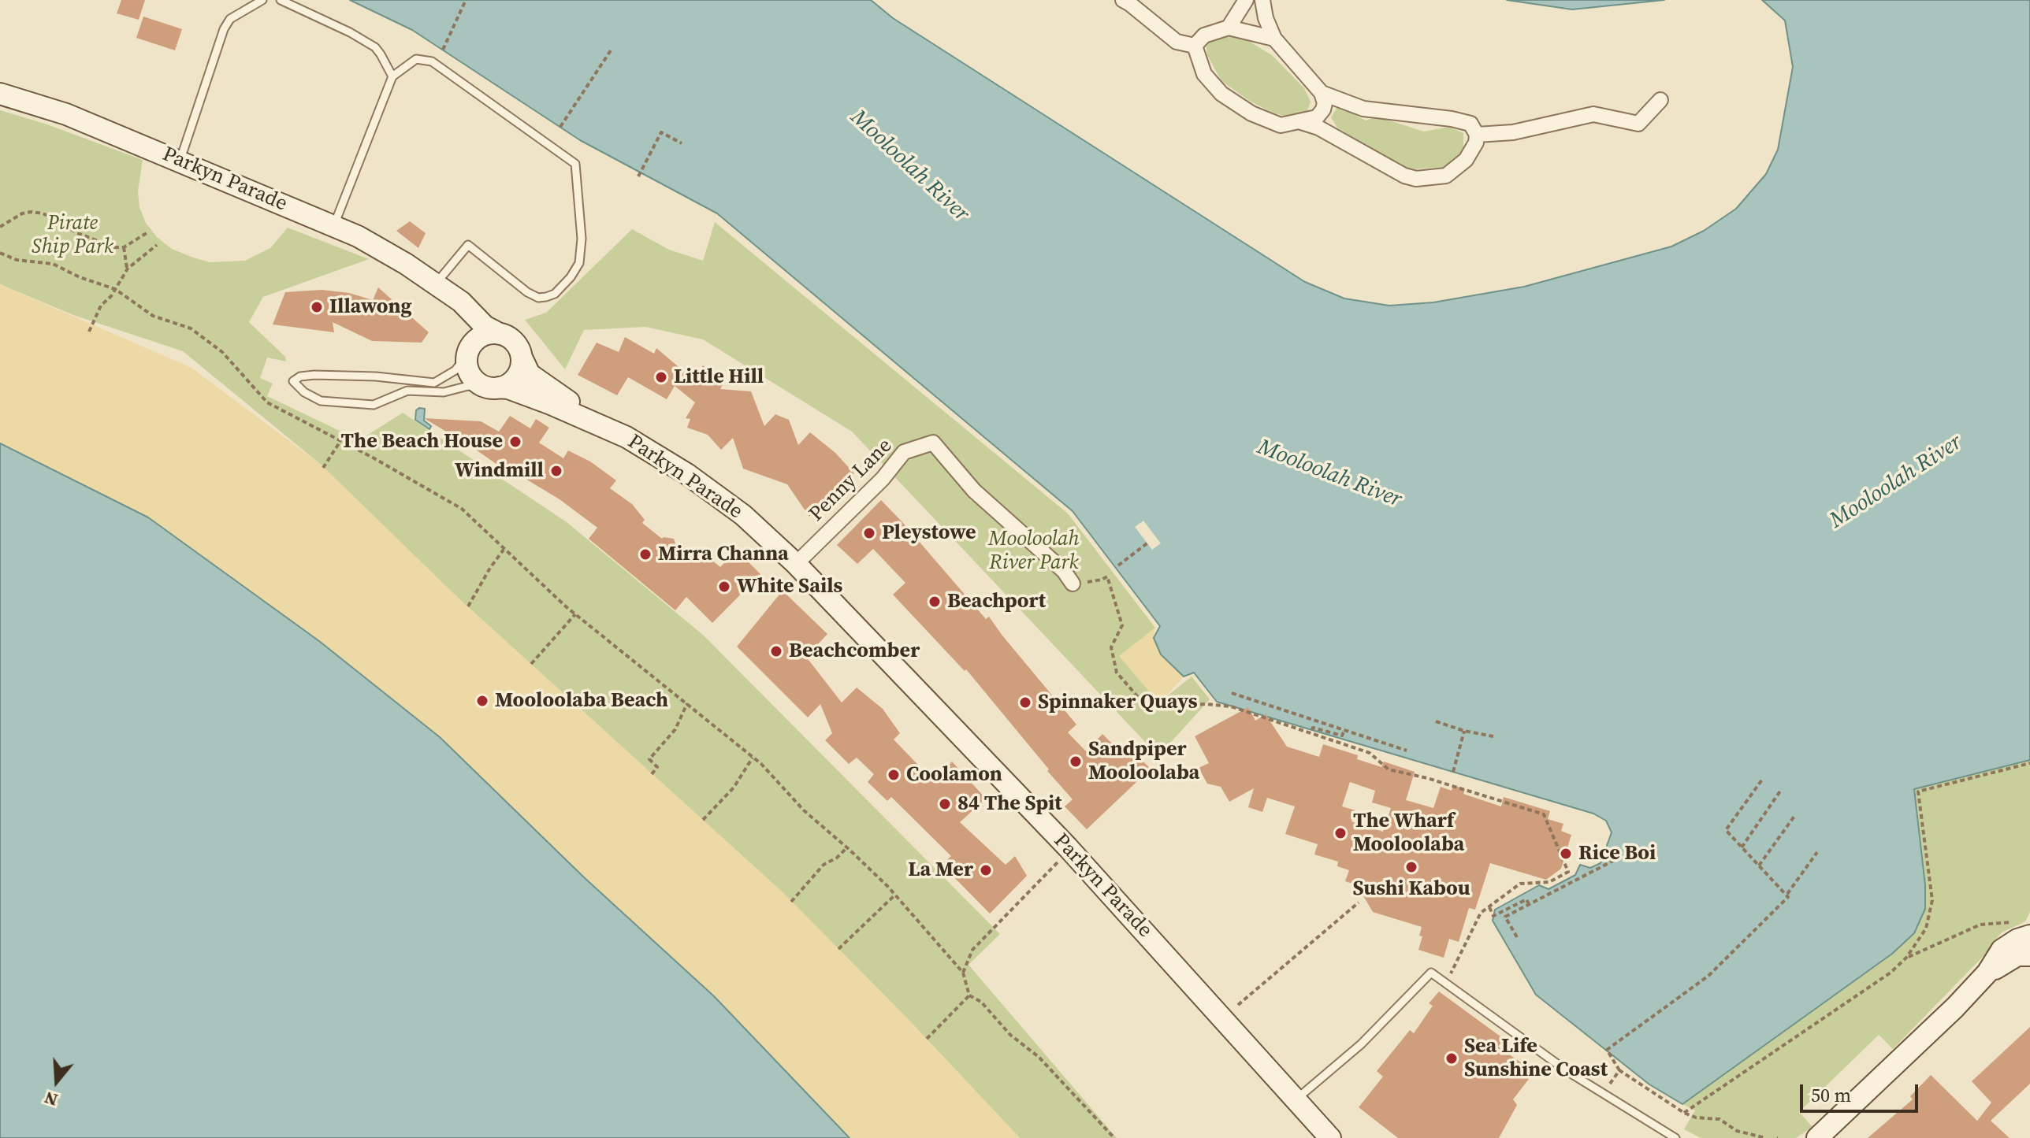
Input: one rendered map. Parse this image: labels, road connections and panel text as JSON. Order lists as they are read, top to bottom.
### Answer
{
  "streets": {
    "street": ["Parkyn Parade", "Penny Lane"]
  },
  "crossings": [
    ["Parkyn Parade", "Penny Lane"]
  ],
  "water": ["Mooloolah River"],
  "parks": ["Pirate Ship Park", "Mooloolah River Park"],
  "places": [
    "Illawong",
    "Little Hill",
    "The Beach House",
    "Windmill",
    "Pleystowe",
    "Mirra Channa",
    "White Sails",
    "Beachport",
    "Beachcomber",
    "Mooloolaba Beach",
    "Spinnaker Quays",
    "Sandpiper Mooloolaba",
    "Coolamon",
    "84 The Spit",
    "The Wharf Mooloolaba",
    "Rice Boi",
    "Sushi Kabou",
    "La Mer",
    "Sea Life Sunshine Coast"
  ],
  "scale_bar": "50 m",
  "north": "bottom"
}
